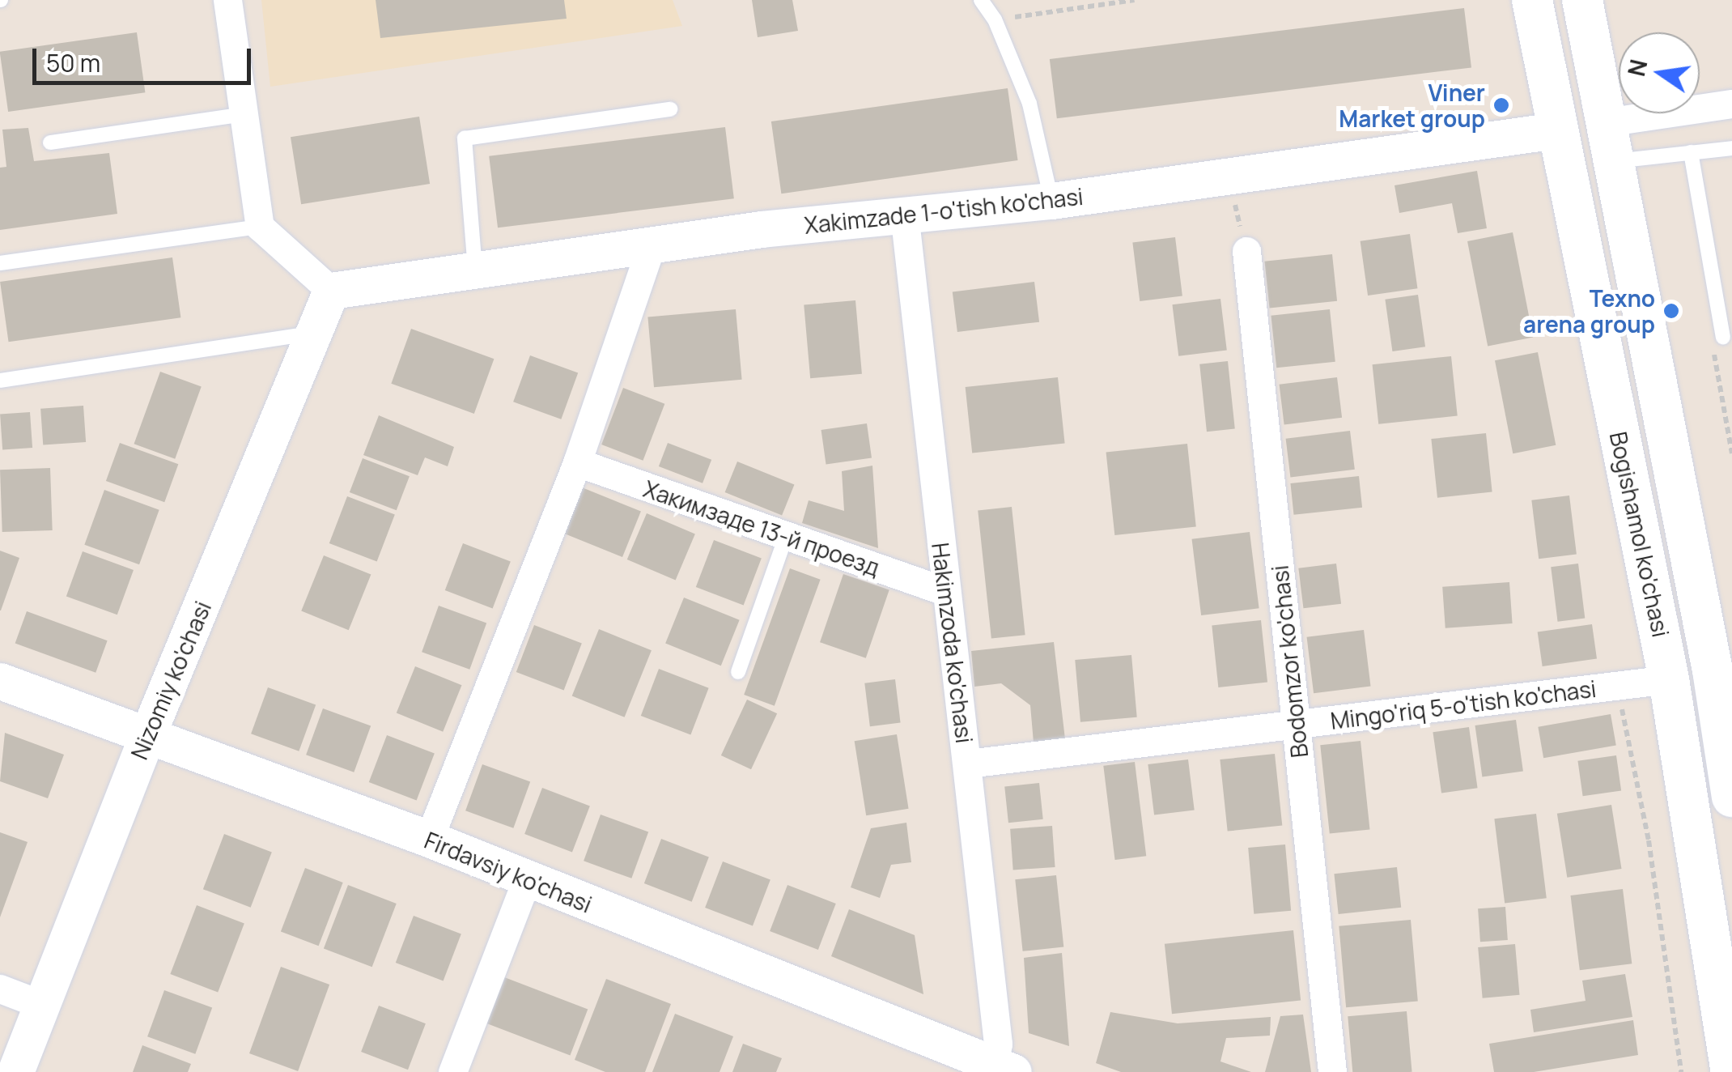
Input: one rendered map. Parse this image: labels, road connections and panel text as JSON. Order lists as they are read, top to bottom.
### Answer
{
  "streets": {
    "main road": ["Bogishamol ko'chasi"],
    "street": [
      "Xakimzade 1-o'tish ko'chasi",
      "Хакимзаде 13-й проезд",
      "Hakimzoda ko'chasi",
      "Bodomzor ko'chasi",
      "Nizomiy ko'chasi",
      "Mingo'riq 5-o'tish ko'chasi",
      "Firdavsiy ko'chasi"
    ]
  },
  "crossings": [
    ["Xakimzade 1-o'tish ko'chasi", "Bogishamol ko'chasi"],
    ["Xakimzade 1-o'tish ko'chasi", "Hakimzoda ko'chasi"],
    ["Xakimzade 1-o'tish ko'chasi", "Nizomiy ko'chasi"],
    ["Хакимзаде 13-й проезд", "Hakimzoda ko'chasi"],
    ["Bogishamol ko'chasi", "Mingo'riq 5-o'tish ko'chasi"],
    ["Hakimzoda ko'chasi", "Mingo'riq 5-o'tish ko'chasi"],
    ["Hakimzoda ko'chasi", "Firdavsiy ko'chasi"],
    ["Bodomzor ko'chasi", "Mingo'riq 5-o'tish ko'chasi"],
    ["Nizomiy ko'chasi", "Firdavsiy ko'chasi"]
  ],
  "places": ["Viner Market group", "Texno arena group"],
  "scale_bar": "50 m",
  "north": "left"
}
